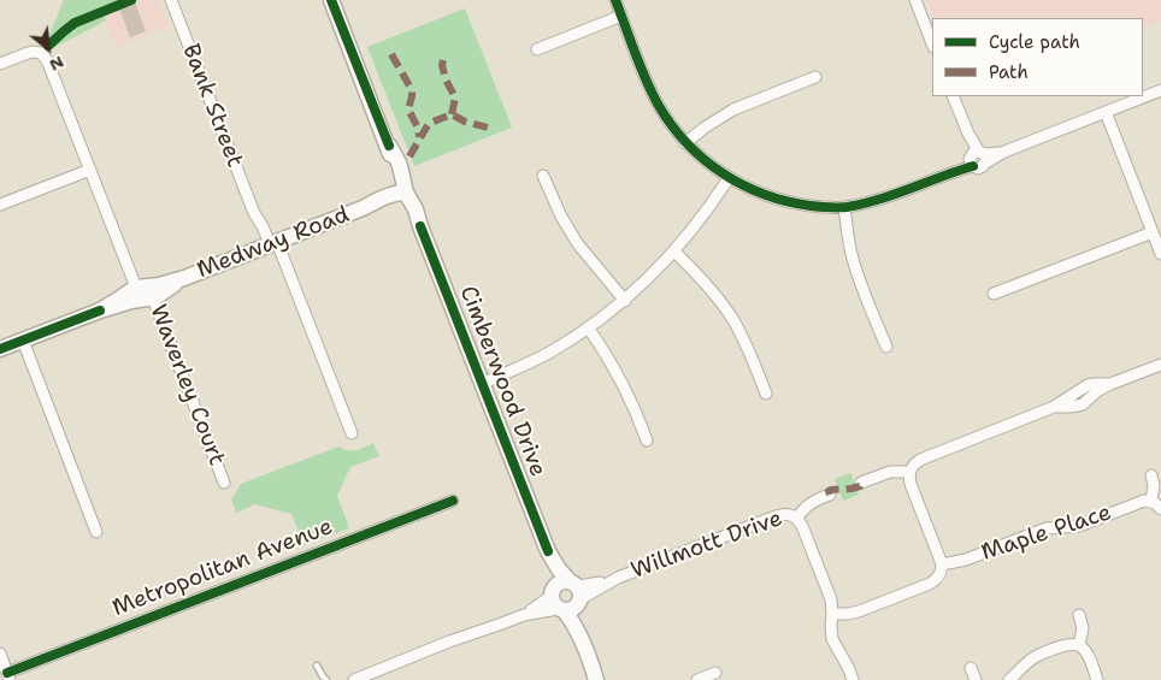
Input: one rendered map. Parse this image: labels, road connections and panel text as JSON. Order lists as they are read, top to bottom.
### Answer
{
  "streets": {
    "street": [
      "Bank Street",
      "Medway Road",
      "Cimberwood Drive",
      "Waverley Court",
      "Maple Place",
      "Willmott Drive",
      "Metropolitan Avenue"
    ]
  },
  "crossings": [
    ["Bank Street", "Medway Road"],
    ["Medway Road", "Cimberwood Drive"],
    ["Medway Road", "Waverley Court"],
    ["Cimberwood Drive", "Willmott Drive"]
  ],
  "legend": ["Cycle path", "Path"],
  "north": "bottom right"
}
